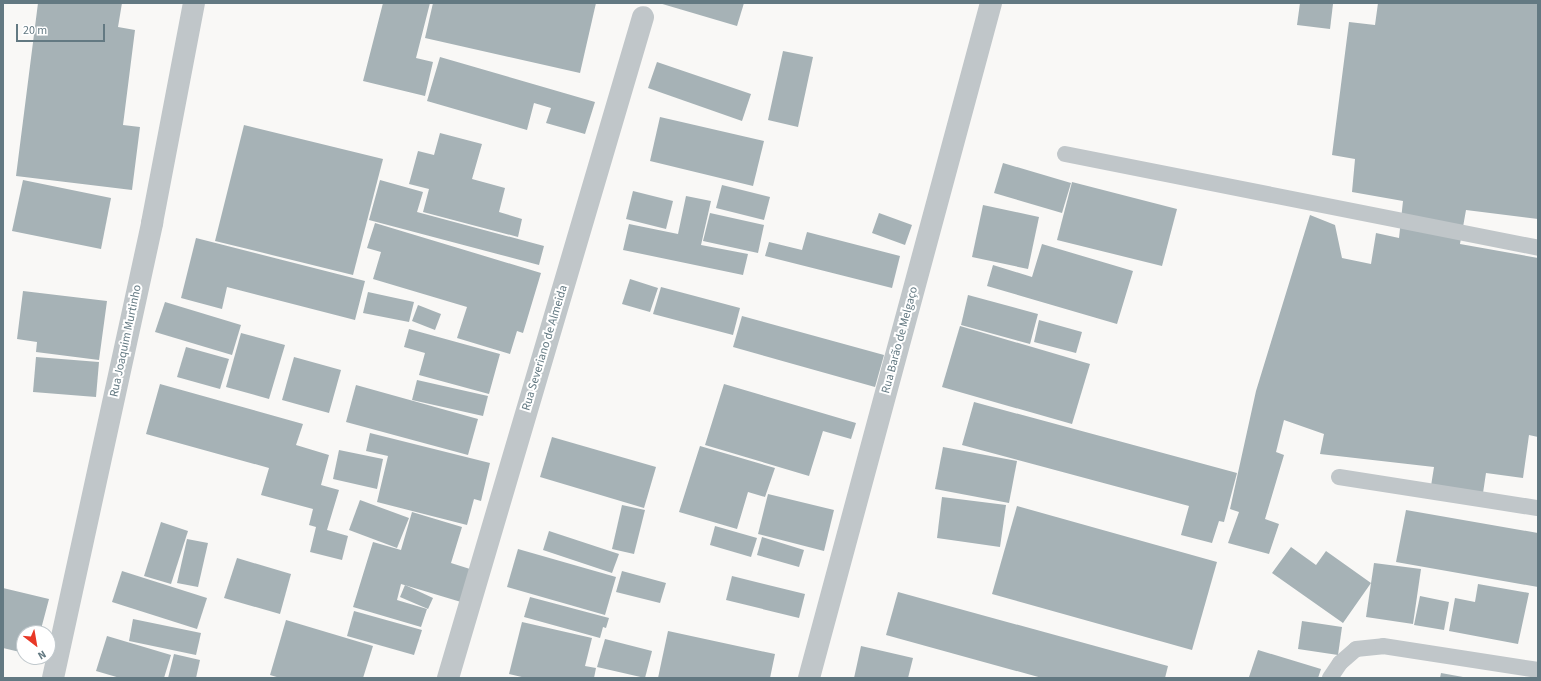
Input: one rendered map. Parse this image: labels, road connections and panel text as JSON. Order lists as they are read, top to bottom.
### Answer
{
  "streets": {
    "street": ["Rua Barão de Melgaço", "Rua Joaquim Murtinho", "Rua Severiano de Almeida"]
  },
  "scale_bar": "20 m",
  "north": "bottom right"
}
